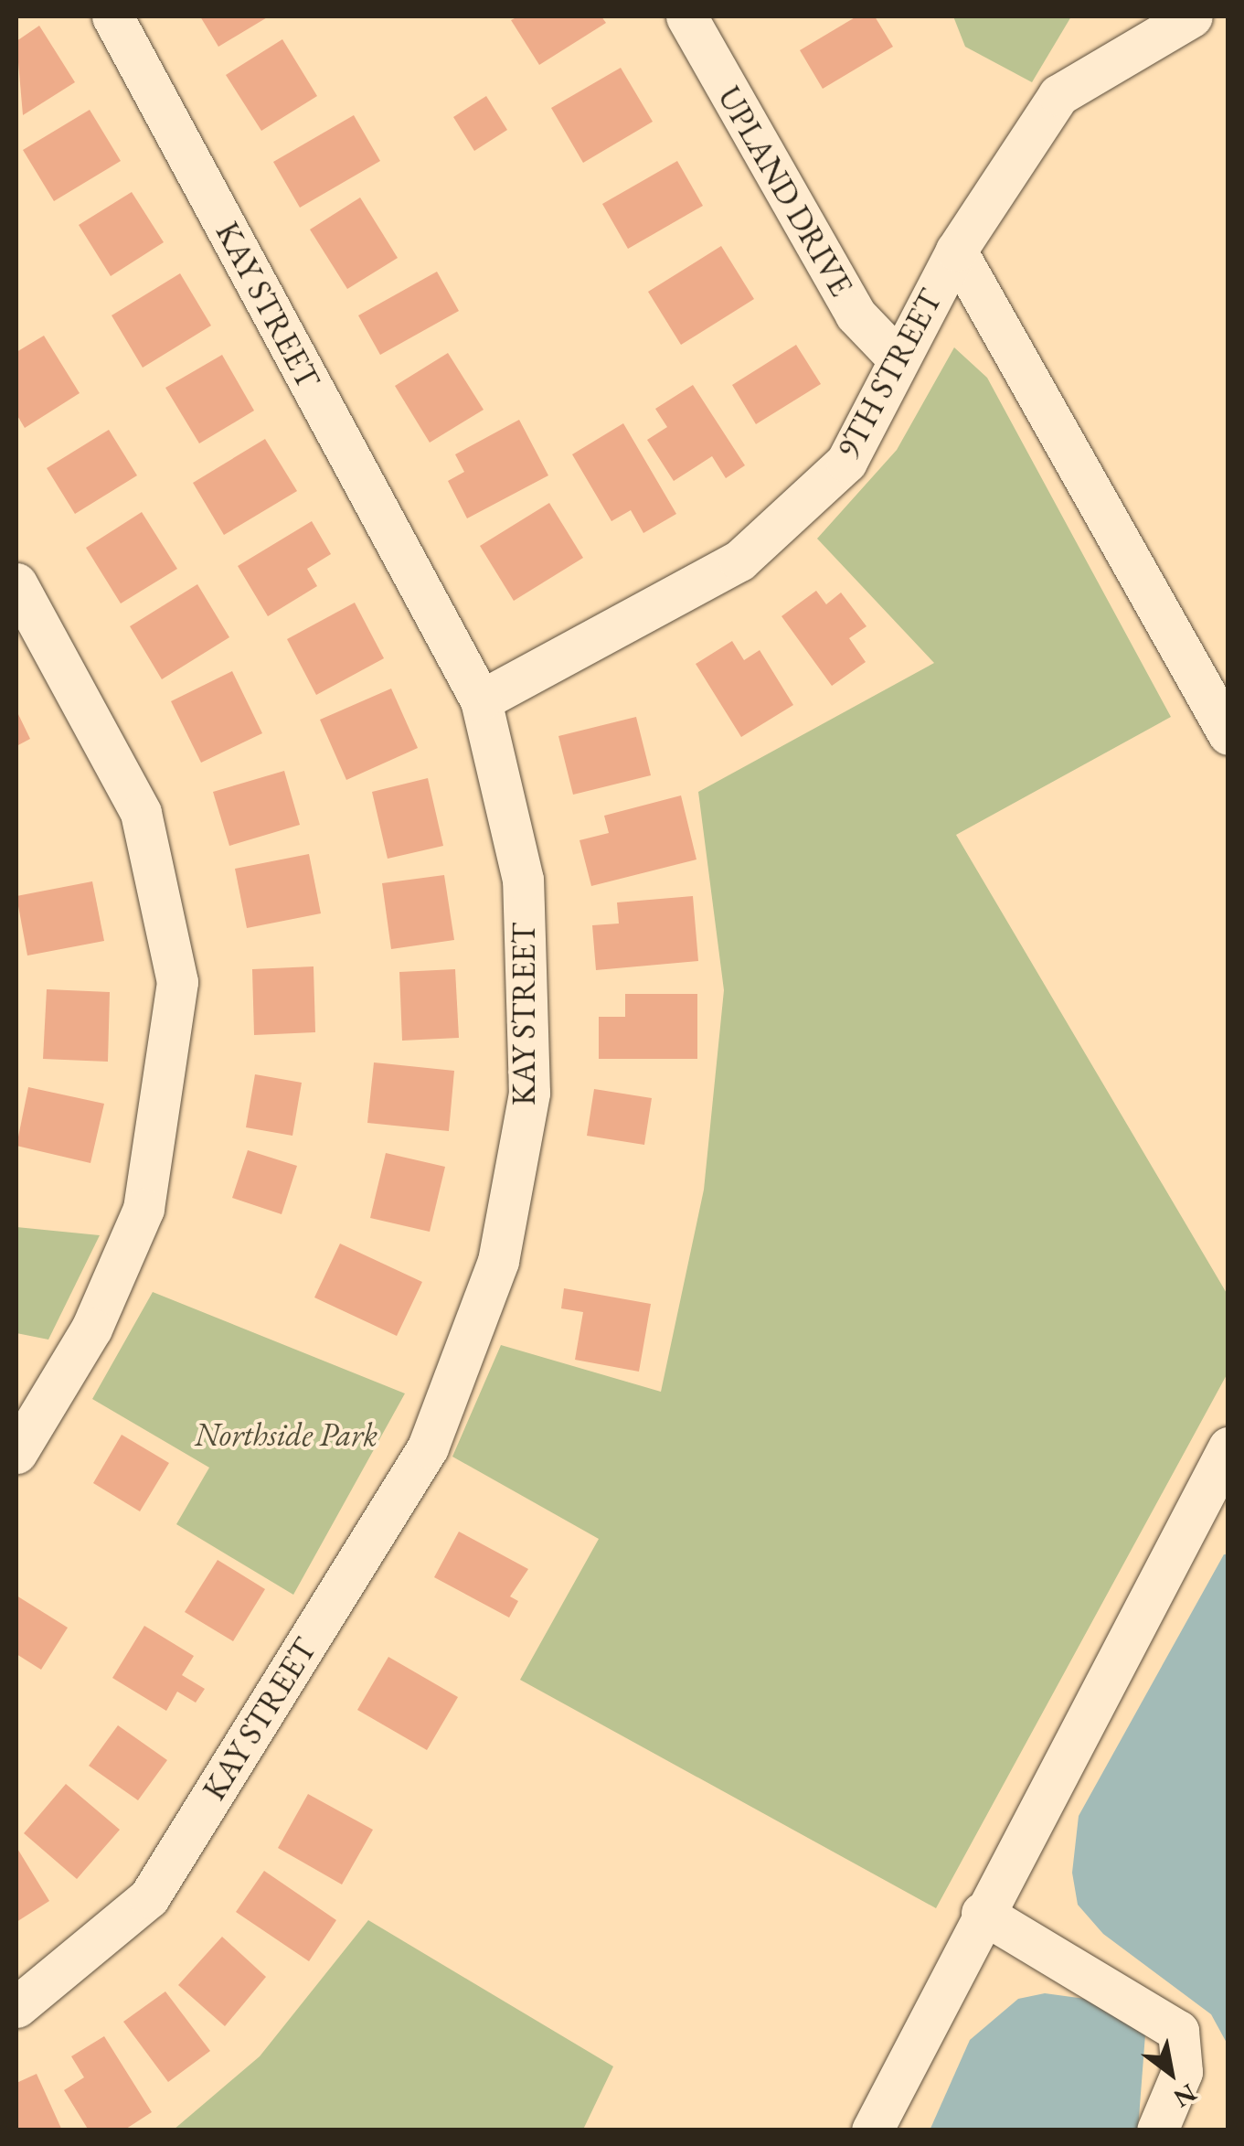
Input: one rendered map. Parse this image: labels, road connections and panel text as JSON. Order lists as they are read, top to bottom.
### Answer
{
  "streets": {
    "street": ["UPLAND DRIVE", "KAY STREET", "9TH STREET"]
  },
  "crossings": [
    ["UPLAND DRIVE", "9TH STREET"],
    ["KAY STREET", "9TH STREET"]
  ],
  "parks": ["Northside Park"],
  "north": "bottom right"
}
